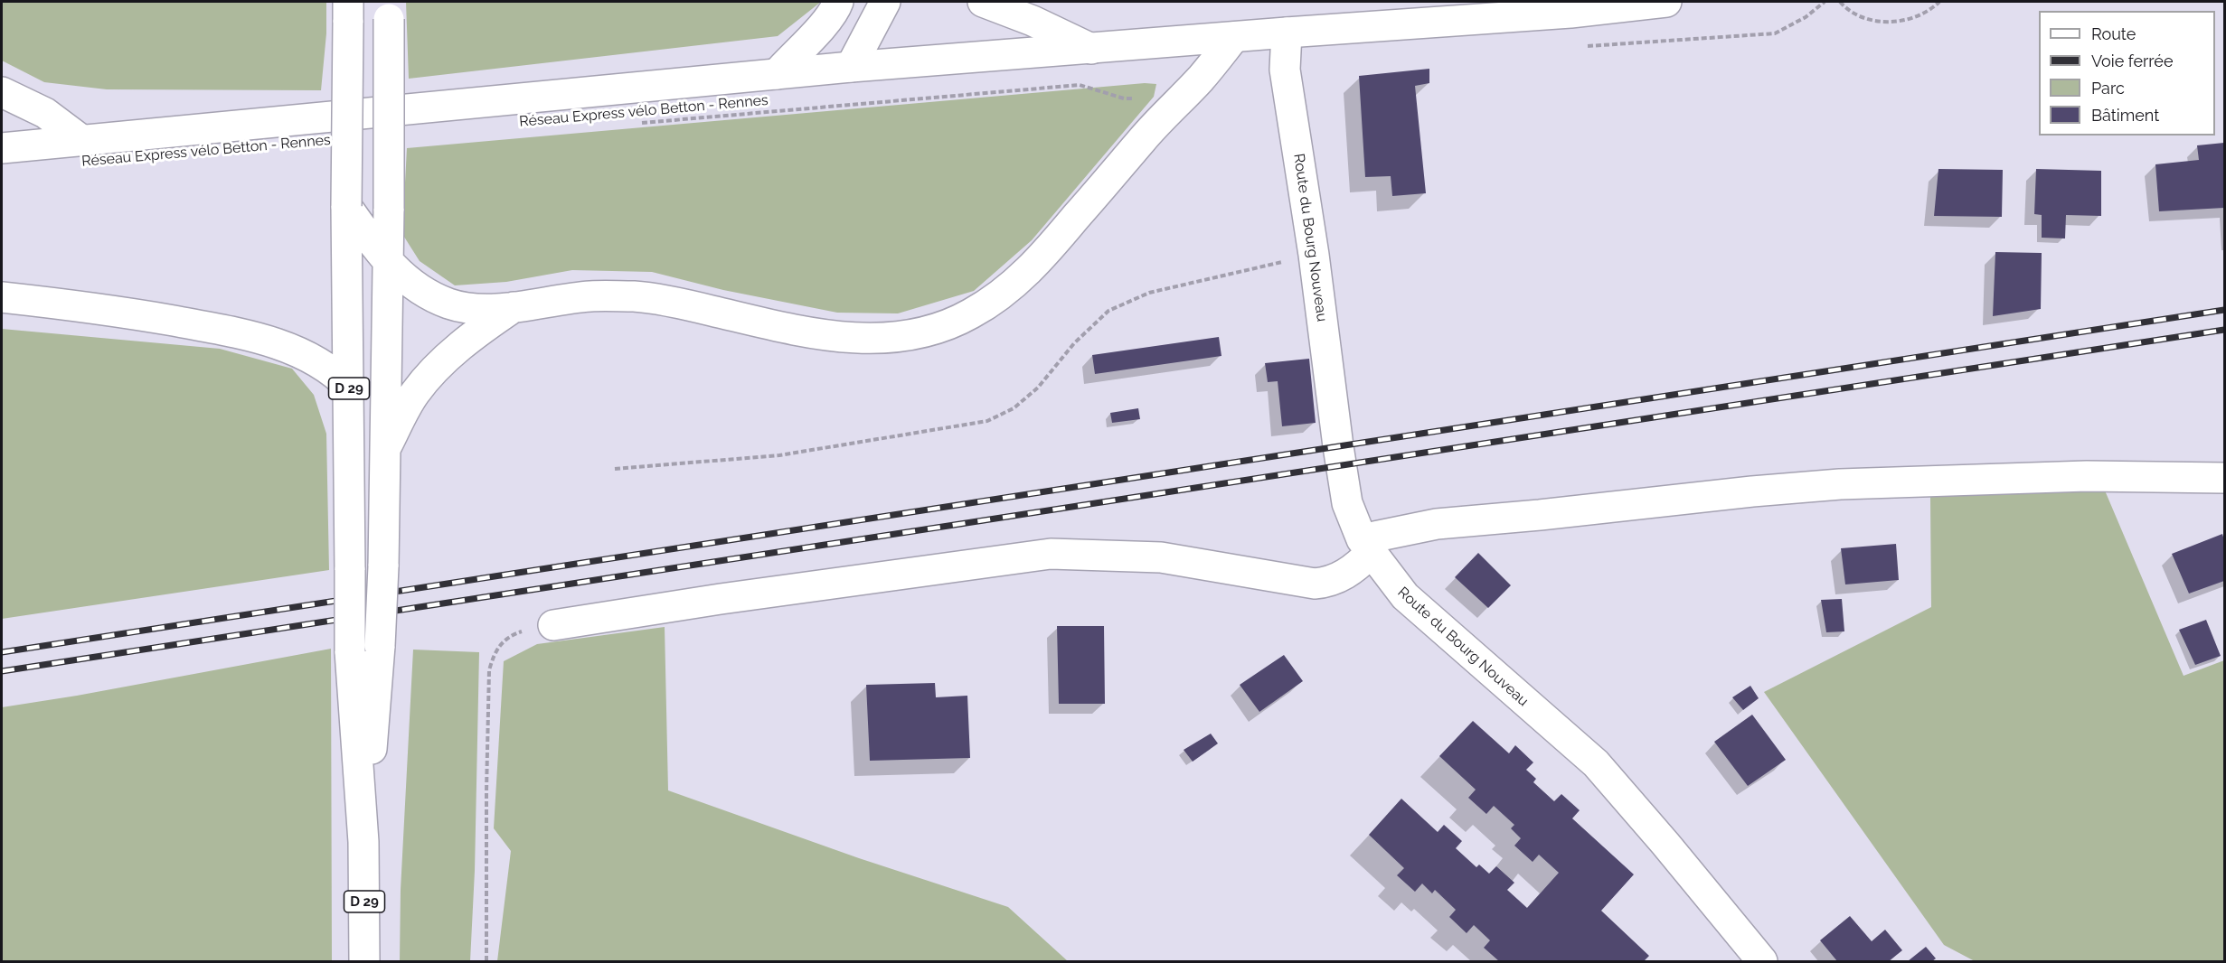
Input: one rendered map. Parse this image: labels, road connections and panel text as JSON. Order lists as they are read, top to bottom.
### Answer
{
  "streets": {
    "main road": ["Route du Bourg Nouveau", "D 29"],
    "path": ["Réseau Express vélo Betton - Rennes"]
  },
  "legend": [
    "Route",
    "Voie ferrée",
    "Parc",
    "Bâtiment"
  ]
}
